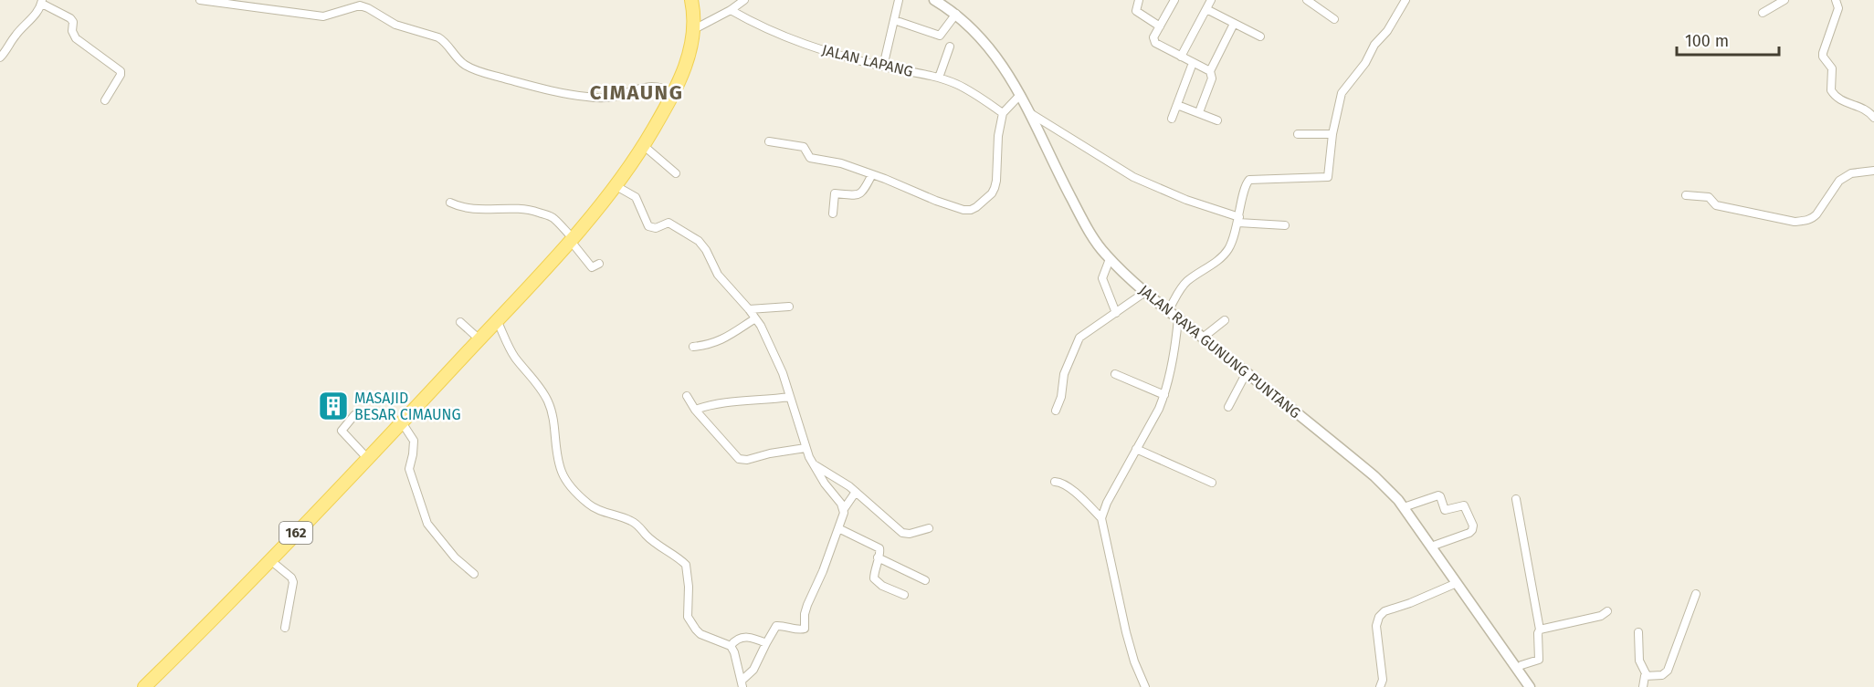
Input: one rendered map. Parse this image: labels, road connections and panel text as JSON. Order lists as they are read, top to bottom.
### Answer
{
  "streets": {
    "main road": ["162"],
    "street": ["JALAN LAPANG", "JALAN RAYA GUNUNG PUNTANG"]
  },
  "districts": ["CIMAUNG"],
  "places": {
    "building": ["MASAJID BESAR CIMAUNG"]
  },
  "scale_bar": "100 m"
}
